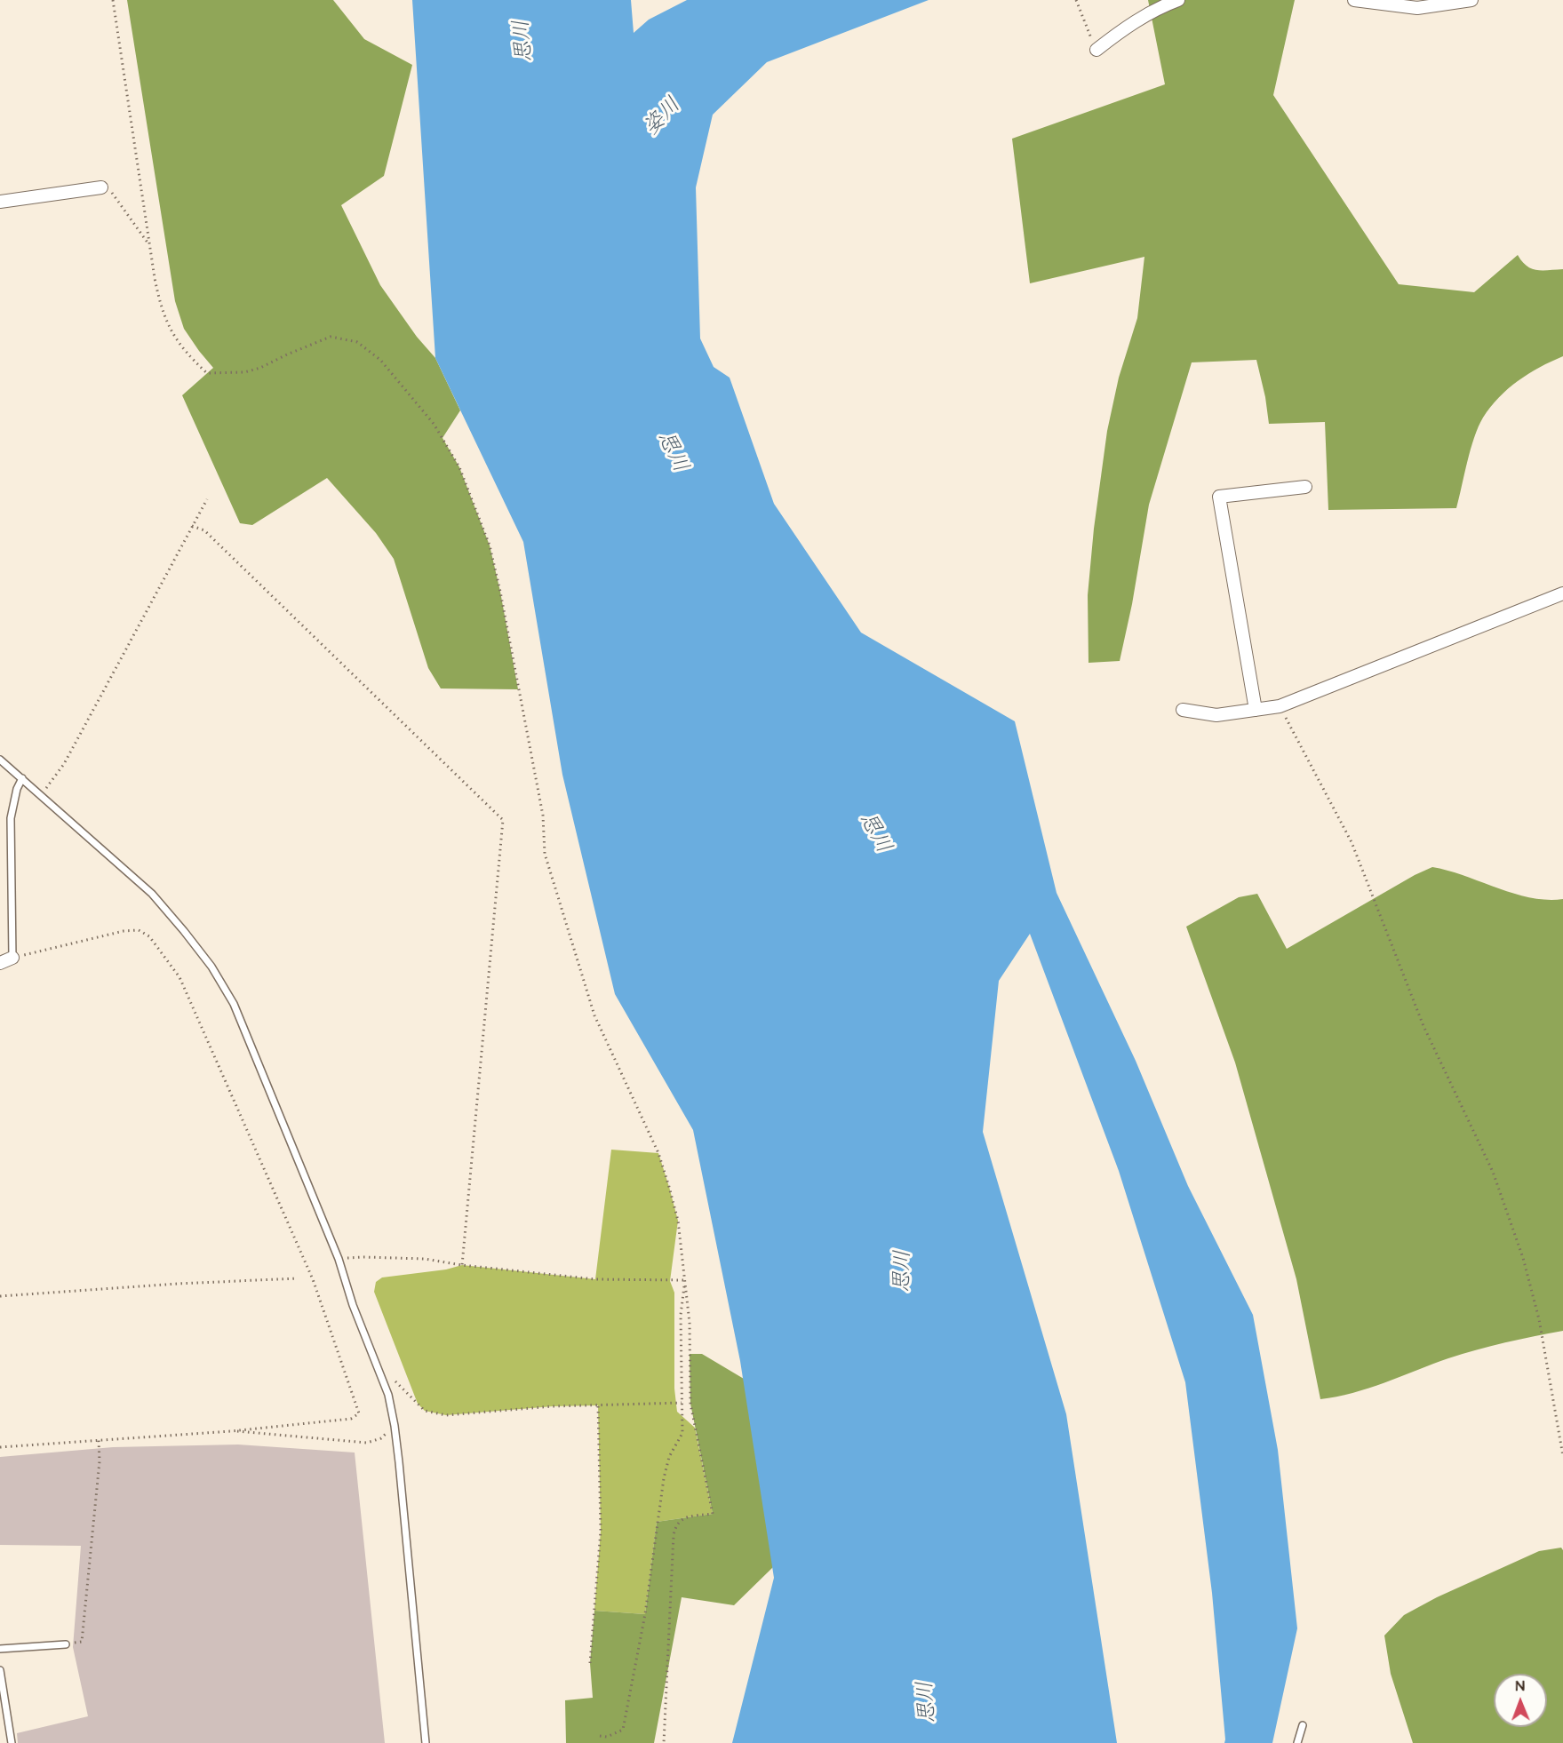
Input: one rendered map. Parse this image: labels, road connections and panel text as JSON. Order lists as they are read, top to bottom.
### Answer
{
  "water": ["思川", "姿川"],
  "north": "top"
}
